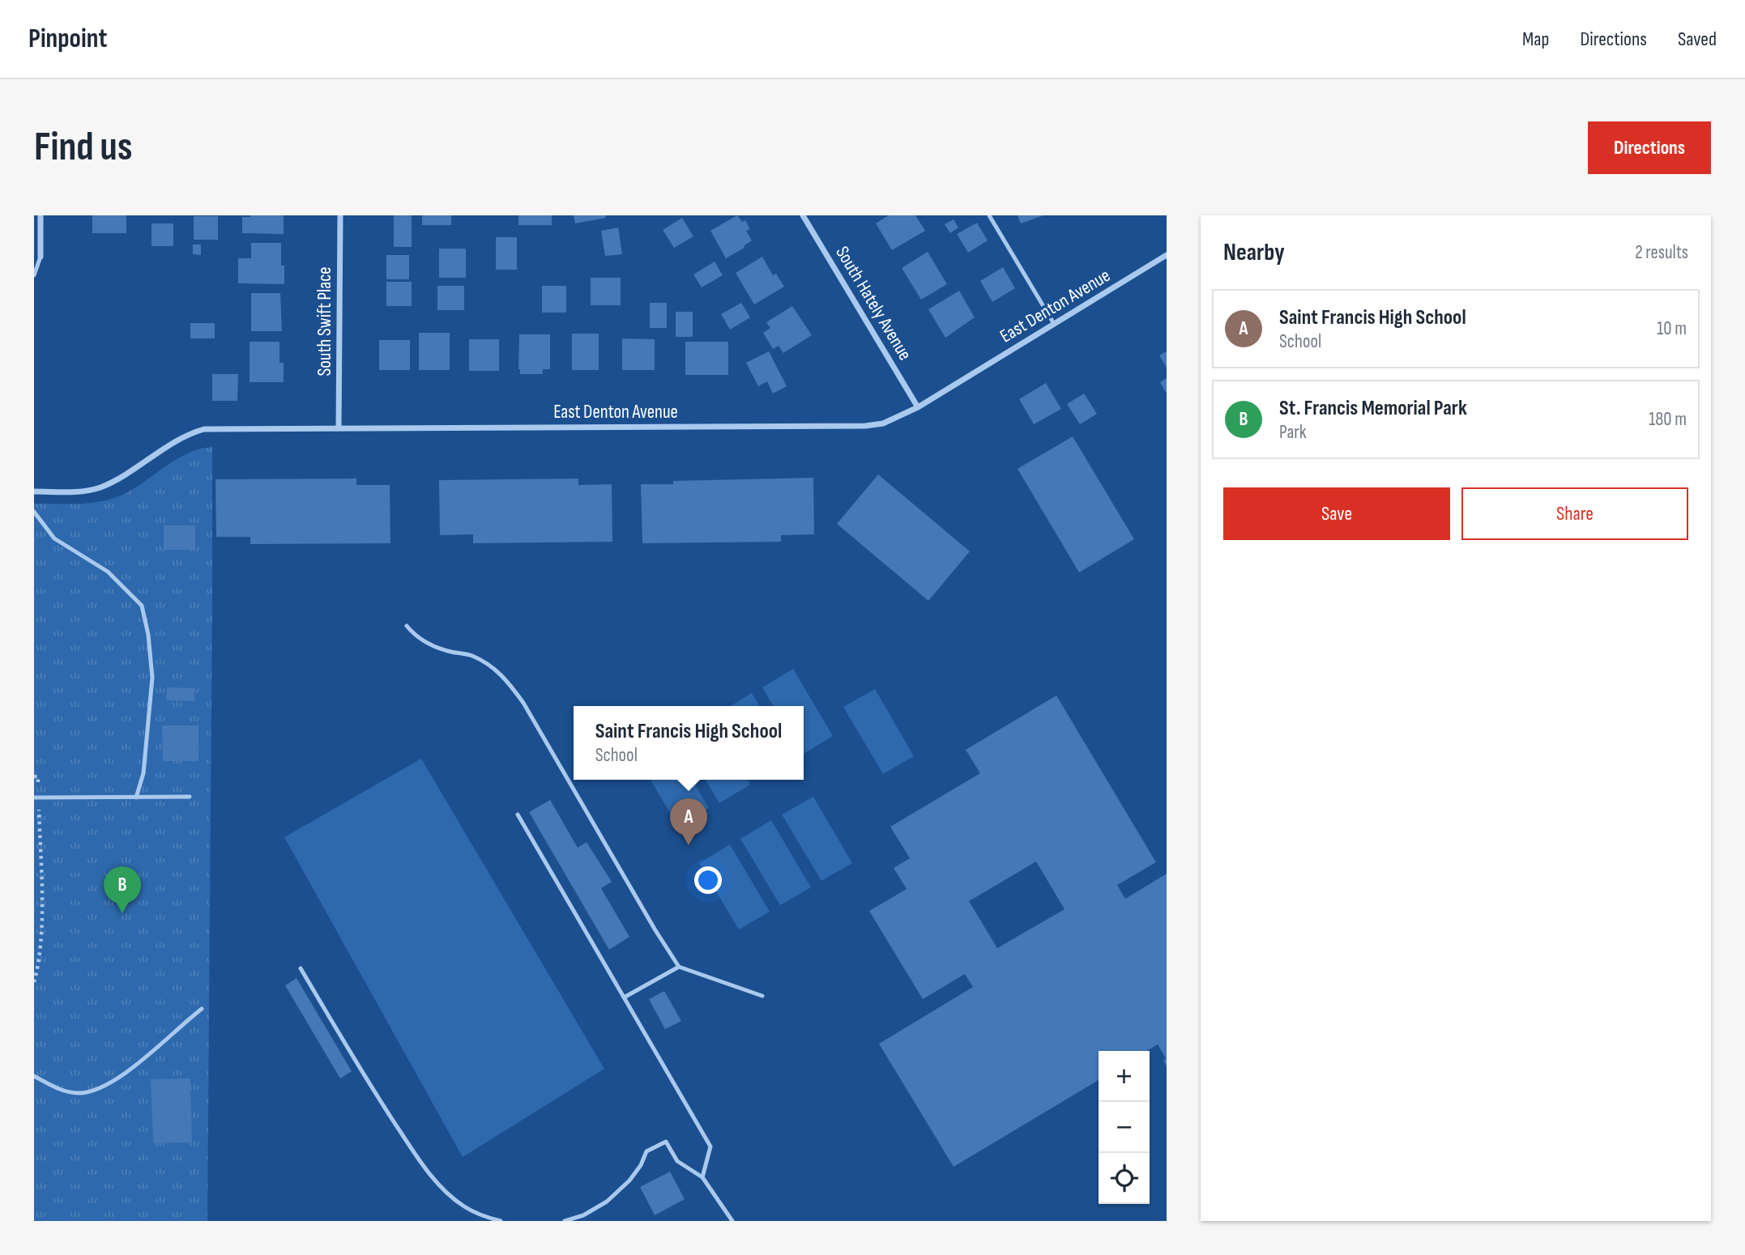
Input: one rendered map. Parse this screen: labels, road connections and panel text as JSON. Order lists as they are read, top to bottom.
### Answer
{
  "streets": {
    "street": ["South Hately Avenue", "East Denton Avenue", "South Swift Place"]
  },
  "crossings": [
    ["South Hately Avenue", "East Denton Avenue"],
    ["East Denton Avenue", "South Swift Place"]
  ],
  "page": {
    "header": "Pinpoint",
    "nav": ["Map", "Directions", "Saved"],
    "buttons": [
      "Directions",
      ["Save", "Share"]
    ],
    "title": "Find us",
    "heading": ["Nearby", "2 results"],
    "list": [
      {
        "mark": "A",
        "name": "Saint Francis High School",
        "note": "School",
        "value": "10 m"
      },
      {
        "mark": "B",
        "name": "St. Francis Memorial Park",
        "note": "Park",
        "value": "180 m"
      }
    ],
    "popup": ["Saint Francis High School", "School"],
    "pins": ["A", "B"],
    "map_buttons": ["+", "−"]
  }
}
